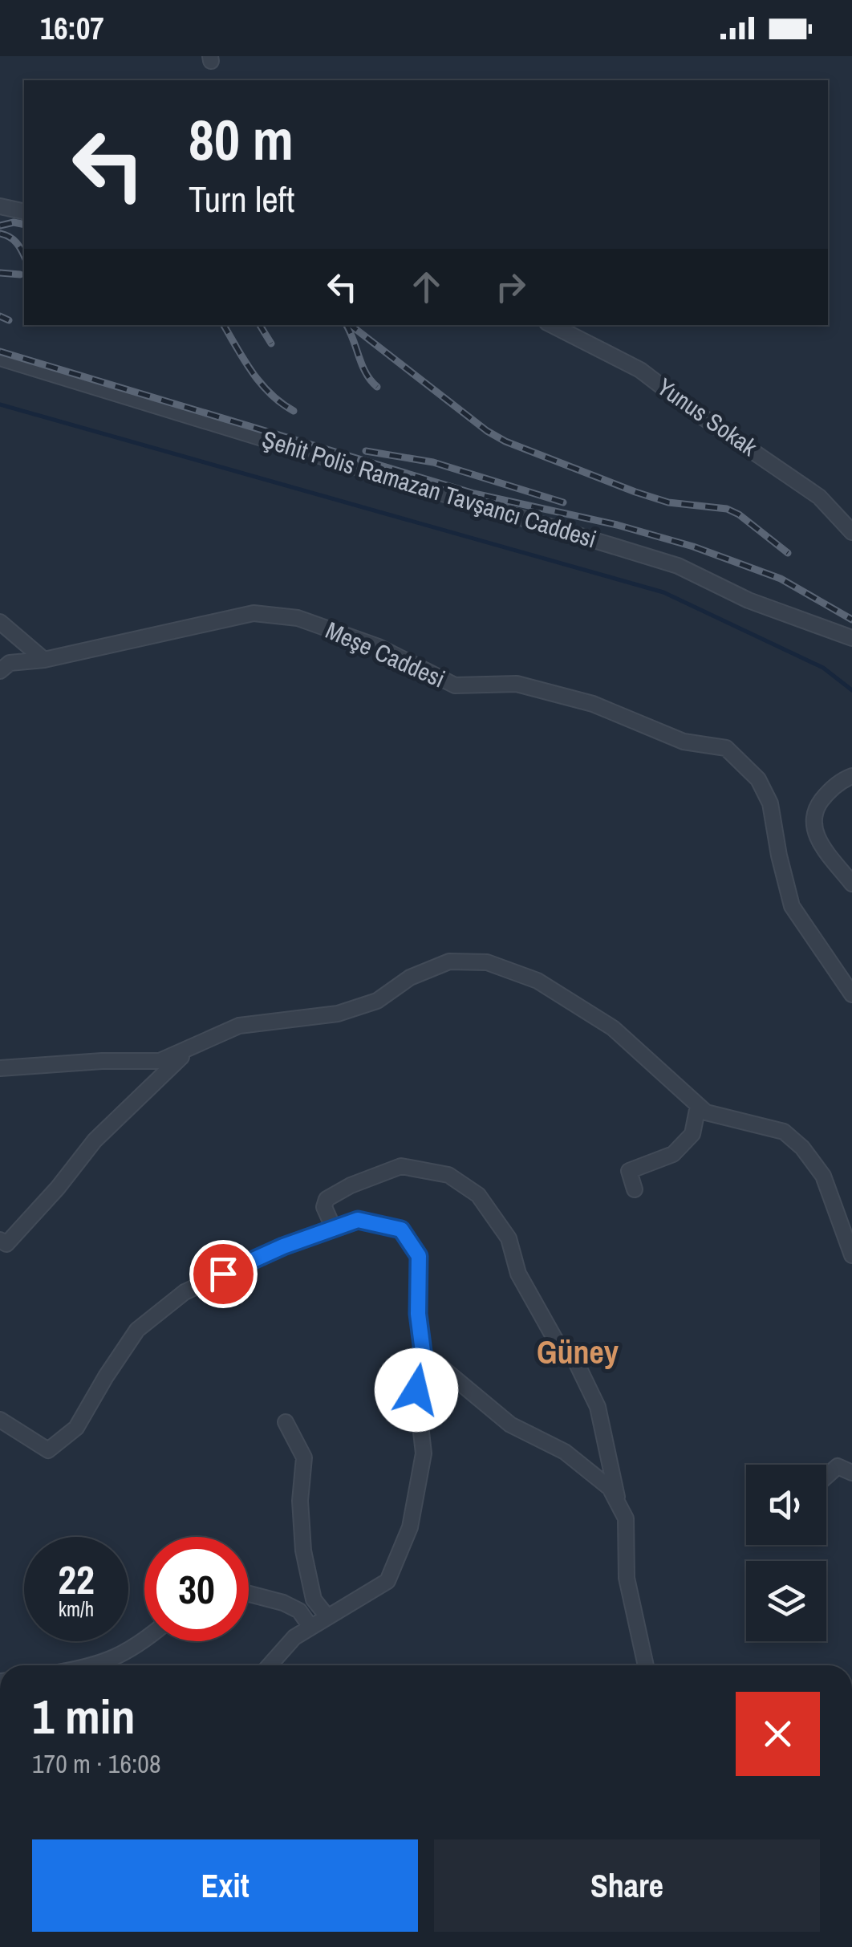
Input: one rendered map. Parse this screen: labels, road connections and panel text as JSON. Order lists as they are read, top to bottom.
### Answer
{
  "streets": {
    "street": ["Yunus Sokak", "Şehit Polis Ramazan Tavşancı Caddesi", "Meşe Caddesi"]
  },
  "districts": ["Güney"],
  "page": {
    "status": "16:07",
    "turn": ["80 m", "Turn left"],
    "speed": "22 km/h",
    "limit": "30",
    "heading": ["1 min", "170 m · 16:08"],
    "buttons": ["Exit", "Share"]
  }
}
